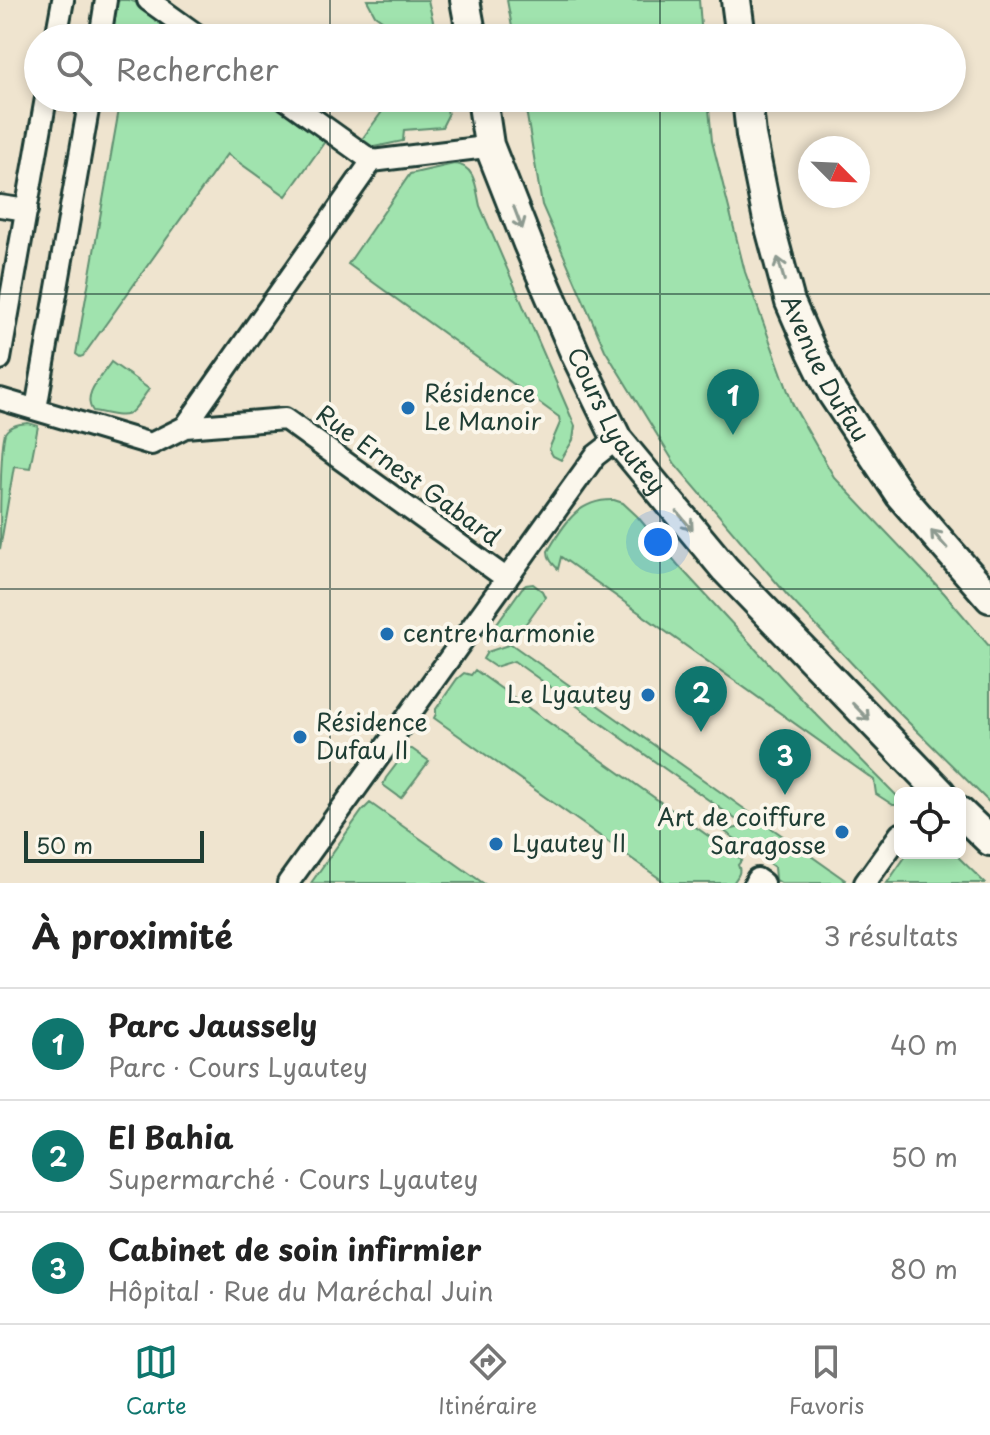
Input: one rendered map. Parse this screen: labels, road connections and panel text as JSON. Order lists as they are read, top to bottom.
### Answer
{
  "streets": {
    "main road": ["Avenue Dufau", "Cours Lyautey"],
    "street": ["Rue Ernest Gabard"]
  },
  "one_way": ["Avenue Dufau", "Cours Lyautey"],
  "places": [
    "Résidence Le Manoir",
    "centre harmonie",
    "Le Lyautey",
    "Résidence Dufau II",
    "Art de coiffure Saragosse",
    "Lyautey II"
  ],
  "scale_bar": "50 m",
  "north": "bottom right",
  "page": {
    "search": "Rechercher",
    "pins": ["1", "2", "3"],
    "scale": "50 m",
    "heading": ["À proximité", "3 résultats"],
    "list": [
      {
        "mark": "1",
        "name": "Parc Jaussely",
        "note": "Parc · Cours Lyautey",
        "value": "40 m"
      },
      {
        "mark": "2",
        "name": "El Bahia",
        "note": "Supermarché · Cours Lyautey",
        "value": "50 m"
      },
      {
        "mark": "3",
        "name": "Cabinet de soin infirmier",
        "note": "Hôpital · Rue du Maréchal Juin",
        "value": "80 m"
      }
    ],
    "nav": ["Carte", "Itinéraire", "Favoris"]
  }
}
